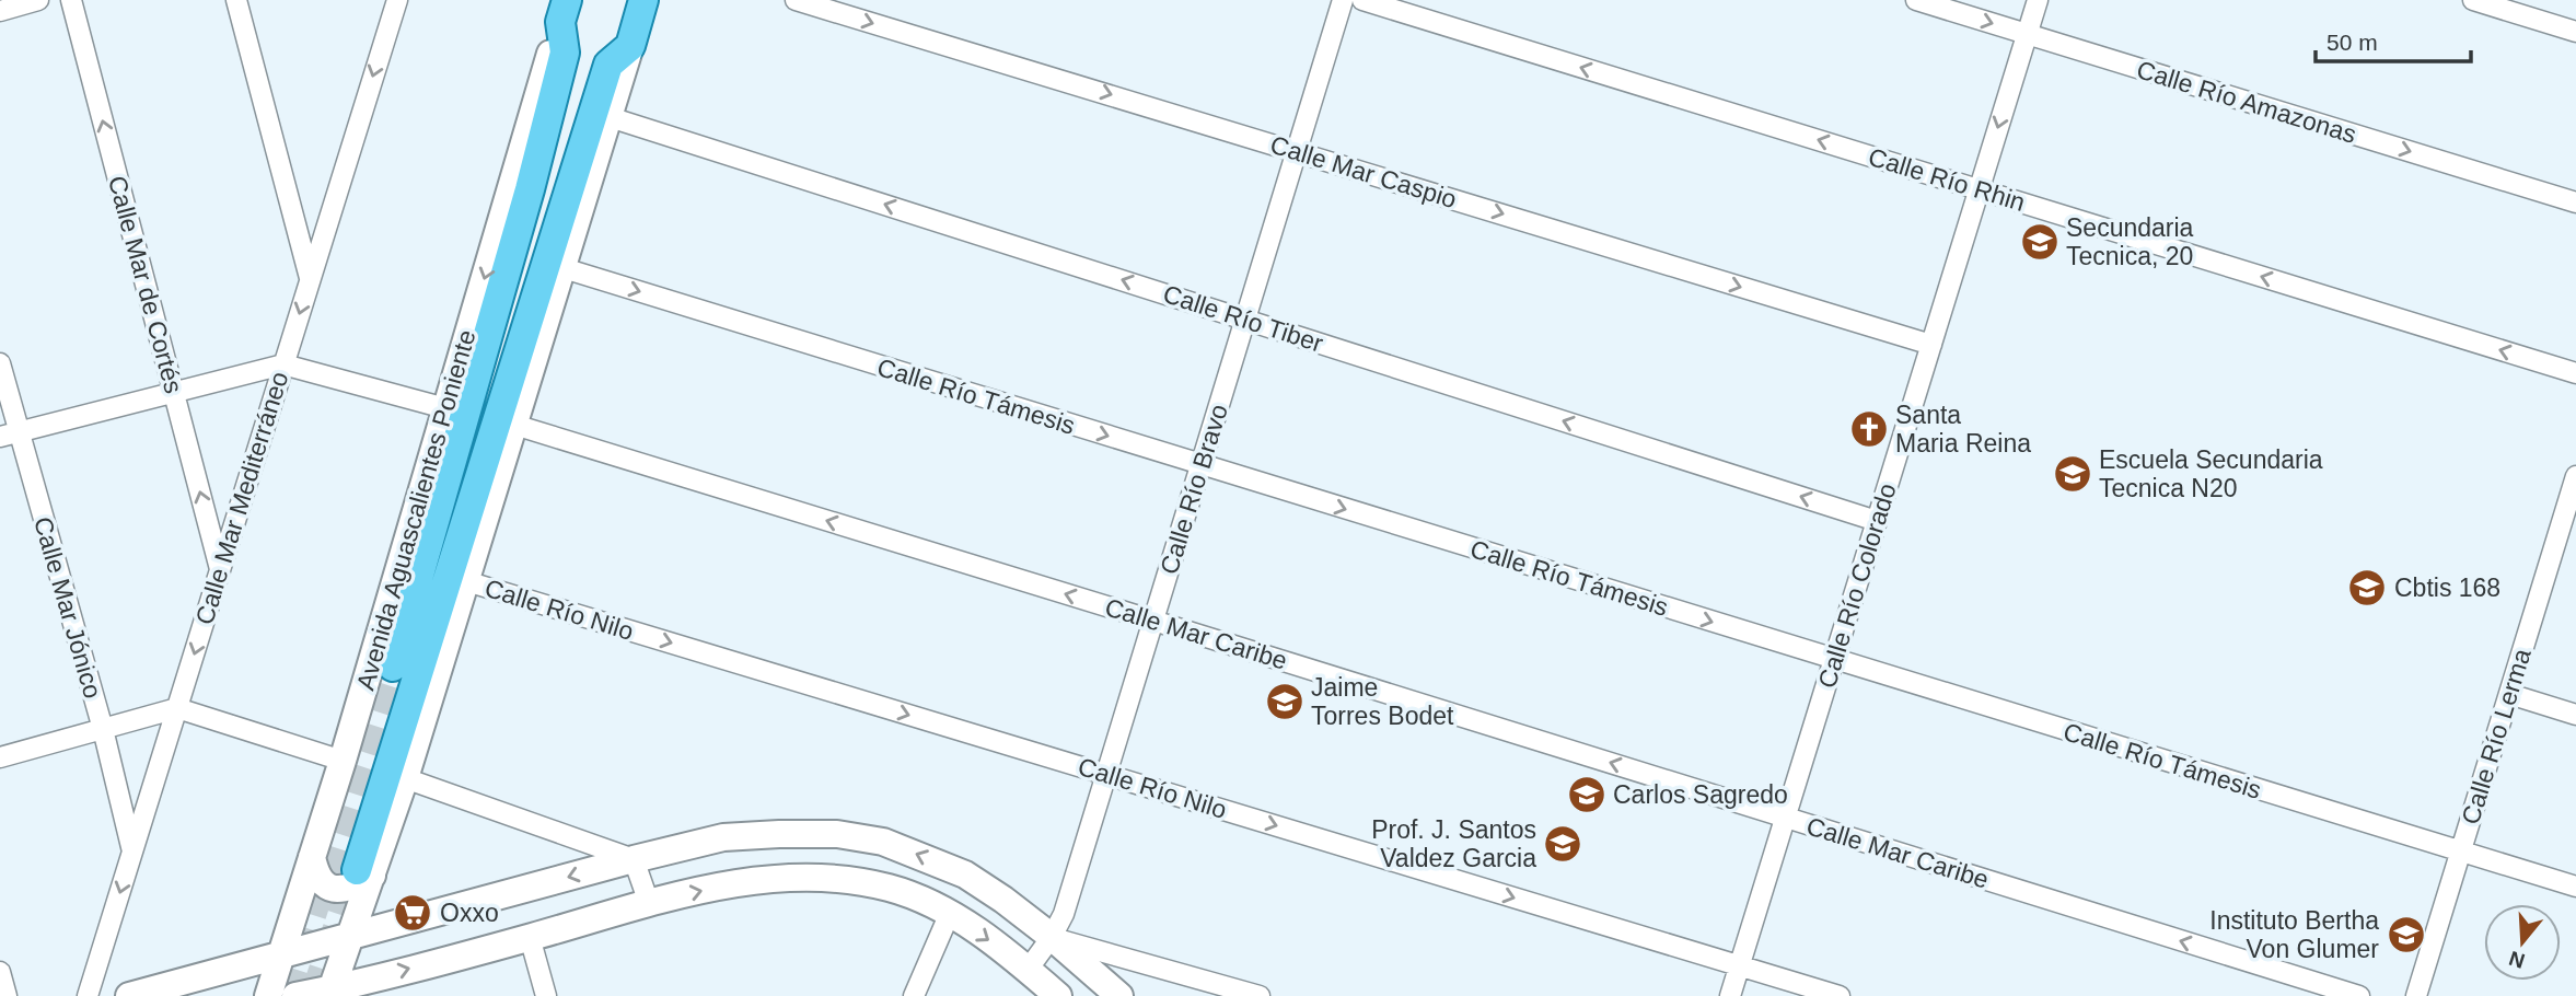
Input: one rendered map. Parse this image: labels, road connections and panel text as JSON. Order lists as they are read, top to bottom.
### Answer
{
  "streets": {
    "main road": ["Avenida Aguascalientes Poniente"],
    "street": [
      "Calle Río Amazonas",
      "Calle Mar Caspio",
      "Calle Río Rhin",
      "Calle Mar de Cortés",
      "Calle Río Tiber",
      "Calle Río Támesis",
      "Calle Río Bravo",
      "Calle Mar Mediterráneo",
      "Calle Río Colorado",
      "Calle Mar Jónico",
      "Calle Río Nilo",
      "Calle Mar Caribe",
      "Calle Río Lerma"
    ]
  },
  "crossings": [
    ["Calle Río Amazonas", "Calle Río Colorado"],
    ["Calle Mar Caspio", "Calle Río Bravo"],
    ["Calle Mar Caspio", "Calle Río Colorado"],
    ["Calle Río Rhin", "Calle Río Colorado"],
    ["Calle Mar de Cortés", "Calle Mar Mediterráneo"],
    ["Calle Río Tiber", "Calle Río Bravo"],
    ["Calle Río Tiber", "Avenida Aguascalientes Poniente"],
    ["Calle Río Tiber", "Calle Río Colorado"],
    ["Calle Río Támesis", "Calle Río Bravo"],
    ["Calle Río Támesis", "Avenida Aguascalientes Poniente"],
    ["Calle Río Támesis", "Calle Río Colorado"],
    ["Calle Río Támesis", "Calle Río Lerma"],
    ["Calle Río Bravo", "Calle Río Nilo"],
    ["Calle Río Bravo", "Calle Mar Caribe"],
    ["Calle Mar Mediterráneo", "Calle Mar Jónico"],
    ["Avenida Aguascalientes Poniente", "Calle Río Nilo"],
    ["Avenida Aguascalientes Poniente", "Calle Mar Caribe"],
    ["Calle Río Colorado", "Calle Río Nilo"],
    ["Calle Río Colorado", "Calle Mar Caribe"]
  ],
  "one_way": [
    "Calle Río Amazonas",
    "Calle Mar Caspio",
    "Calle Río Rhin",
    "Calle Río Tiber",
    "Calle Río Támesis",
    "Calle Mar Mediterráneo",
    "Calle Río Nilo",
    "Calle Mar Caribe"
  ],
  "places": {
    "school or university": [
      "Secundaria Tecnica, 20",
      "Escuela Secundaria Tecnica N20",
      "Cbtis 168",
      "Jaime Torres Bodet",
      "Carlos Sagredo",
      "Prof. J. Santos Valdez Garcia",
      "Instituto Bertha Von Glumer"
    ],
    "church": ["Santa Maria Reina"],
    "supermarket": ["Oxxo"]
  },
  "scale_bar": "50 m",
  "north": "bottom"
}
